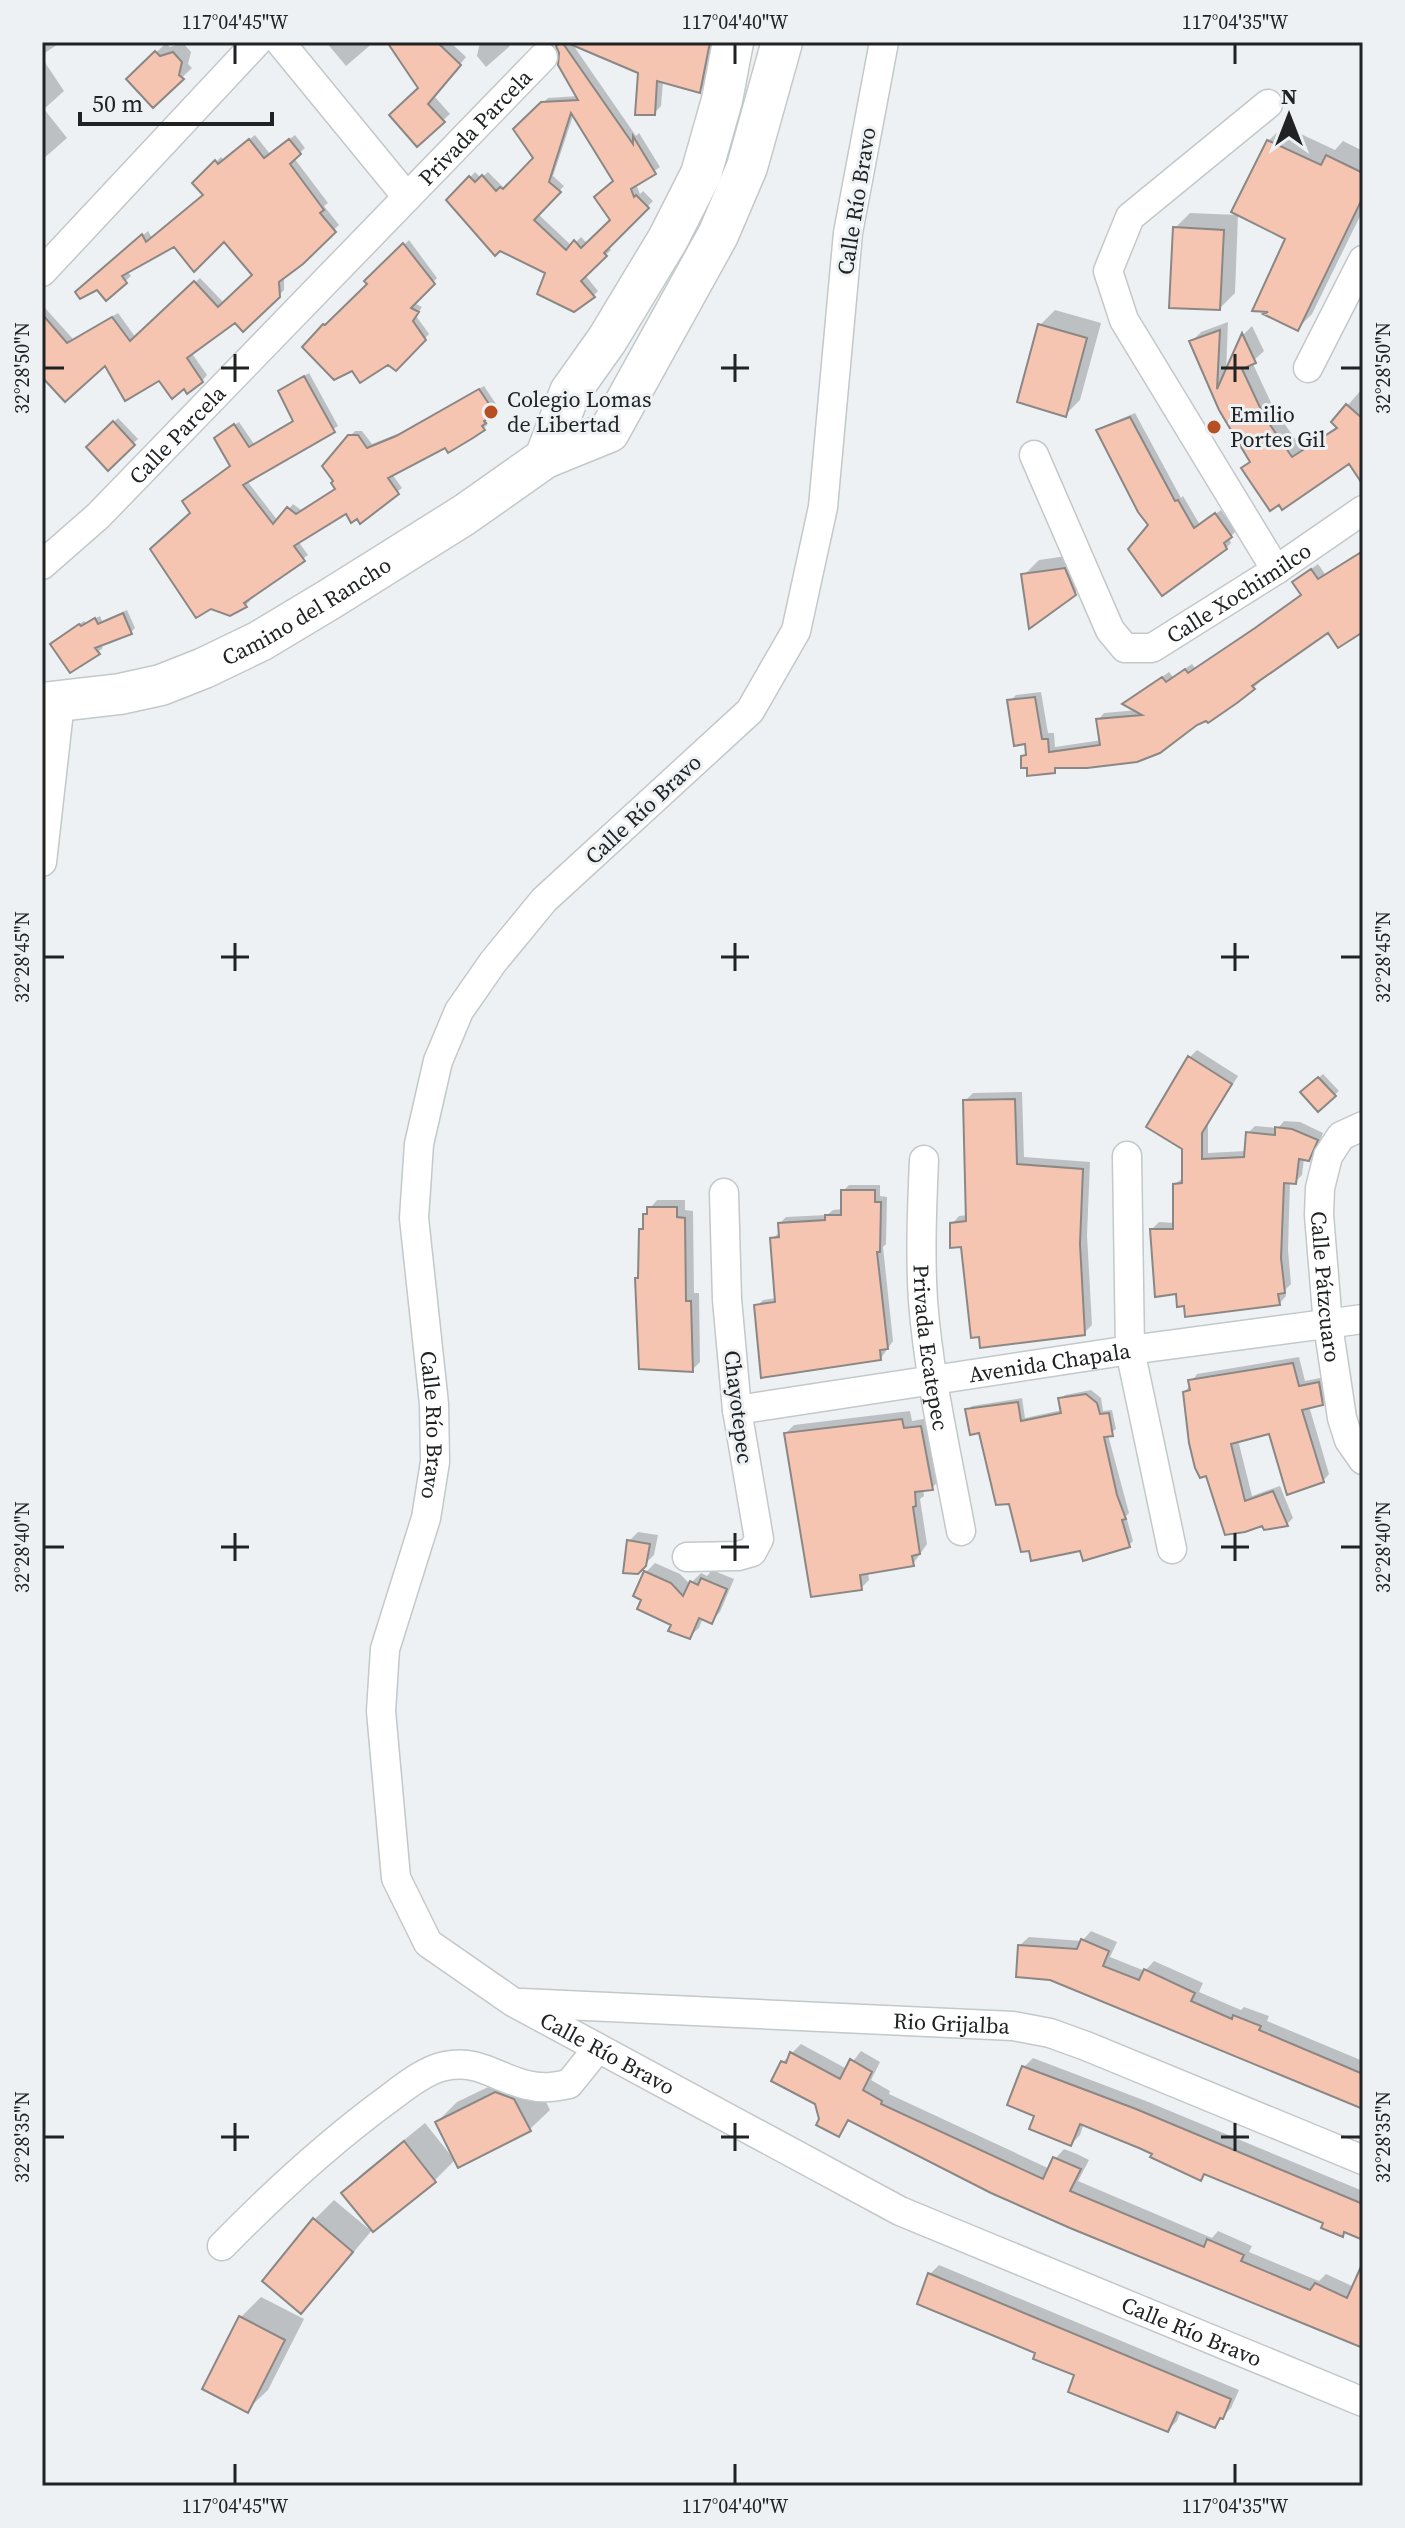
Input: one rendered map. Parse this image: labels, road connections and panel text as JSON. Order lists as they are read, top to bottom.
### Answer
{
  "streets": {
    "main road": ["Camino del Rancho"],
    "street": [
      "Privada Parcela",
      "Calle Río Bravo",
      "Calle Parcela",
      "Calle Xochimilco",
      "Calle Pátzcuaro",
      "Privada Ecatepec",
      "Avenida Chapala",
      "Chayotepec",
      "Rio Grijalba"
    ]
  },
  "crossings": [
    ["Privada Parcela", "Calle Parcela"],
    ["Calle Río Bravo", "Rio Grijalba"],
    ["Calle Pátzcuaro", "Avenida Chapala"],
    ["Privada Ecatepec", "Avenida Chapala"],
    ["Avenida Chapala", "Chayotepec"]
  ],
  "places": ["Colegio Lomas de Libertad", "Emilio Portes Gil"],
  "scale_bar": "50 m",
  "north": "top",
  "coordinates": [
    "117°04'45\"W",
    "117°04'40\"W",
    "117°04'35\"W",
    "32°28'50\"N",
    "32°28'45\"N",
    "32°28'40\"N",
    "32°28'35\"N"
  ]
}
